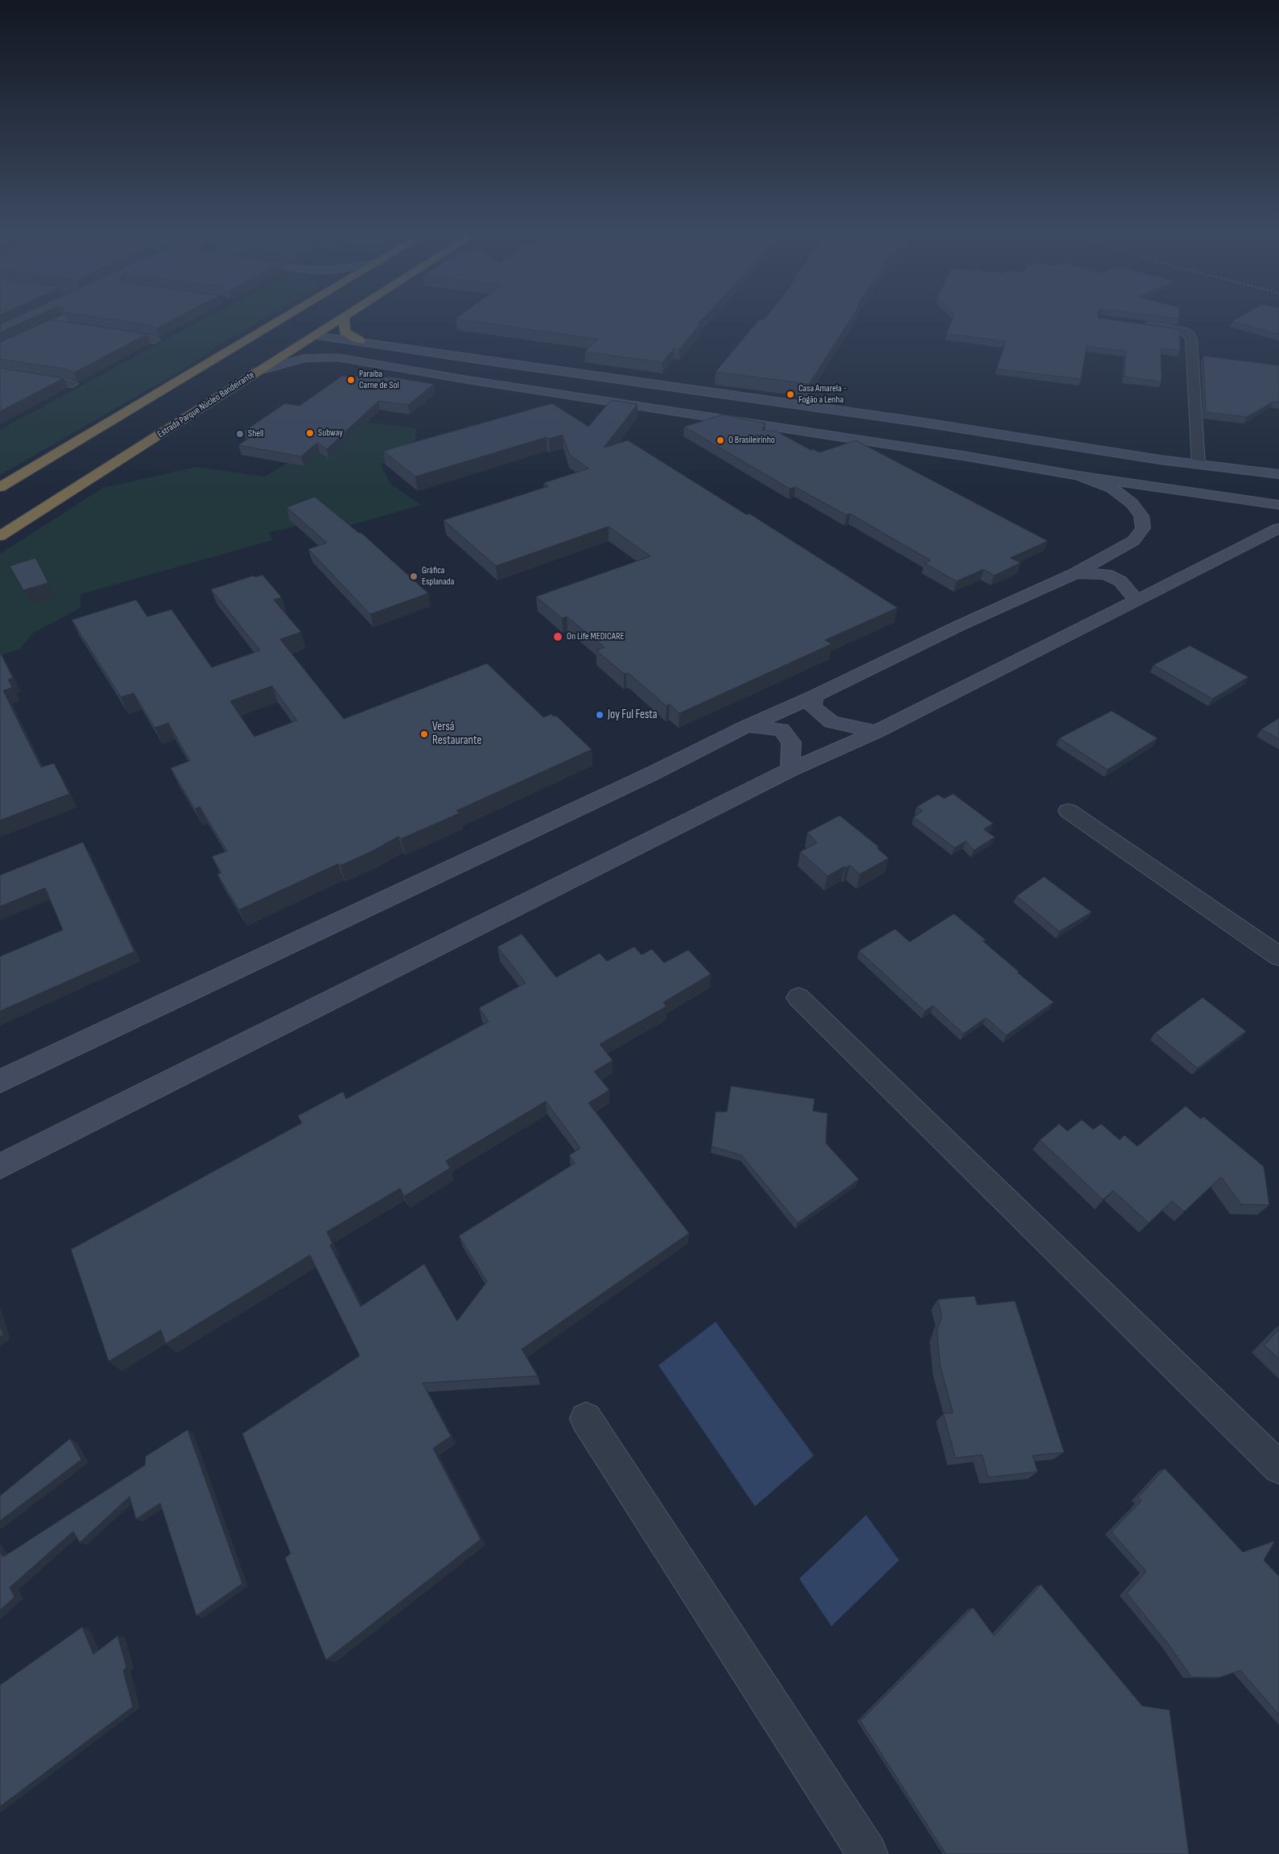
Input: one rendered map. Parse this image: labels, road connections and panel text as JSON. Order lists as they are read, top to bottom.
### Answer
{
  "streets": {
    "highway": ["Estrada Parque Núcleo Bandeirante"]
  },
  "places": [
    "Paraíba Carne de Sol",
    "Casa Amarela - Fogão a Lenha",
    "Subway",
    "Shell",
    "O Brasileirinho",
    "Gráfica Esplanada",
    "On Life MEDICARE",
    "Joy Ful Festa",
    "Versá Restaurante"
  ]
}
